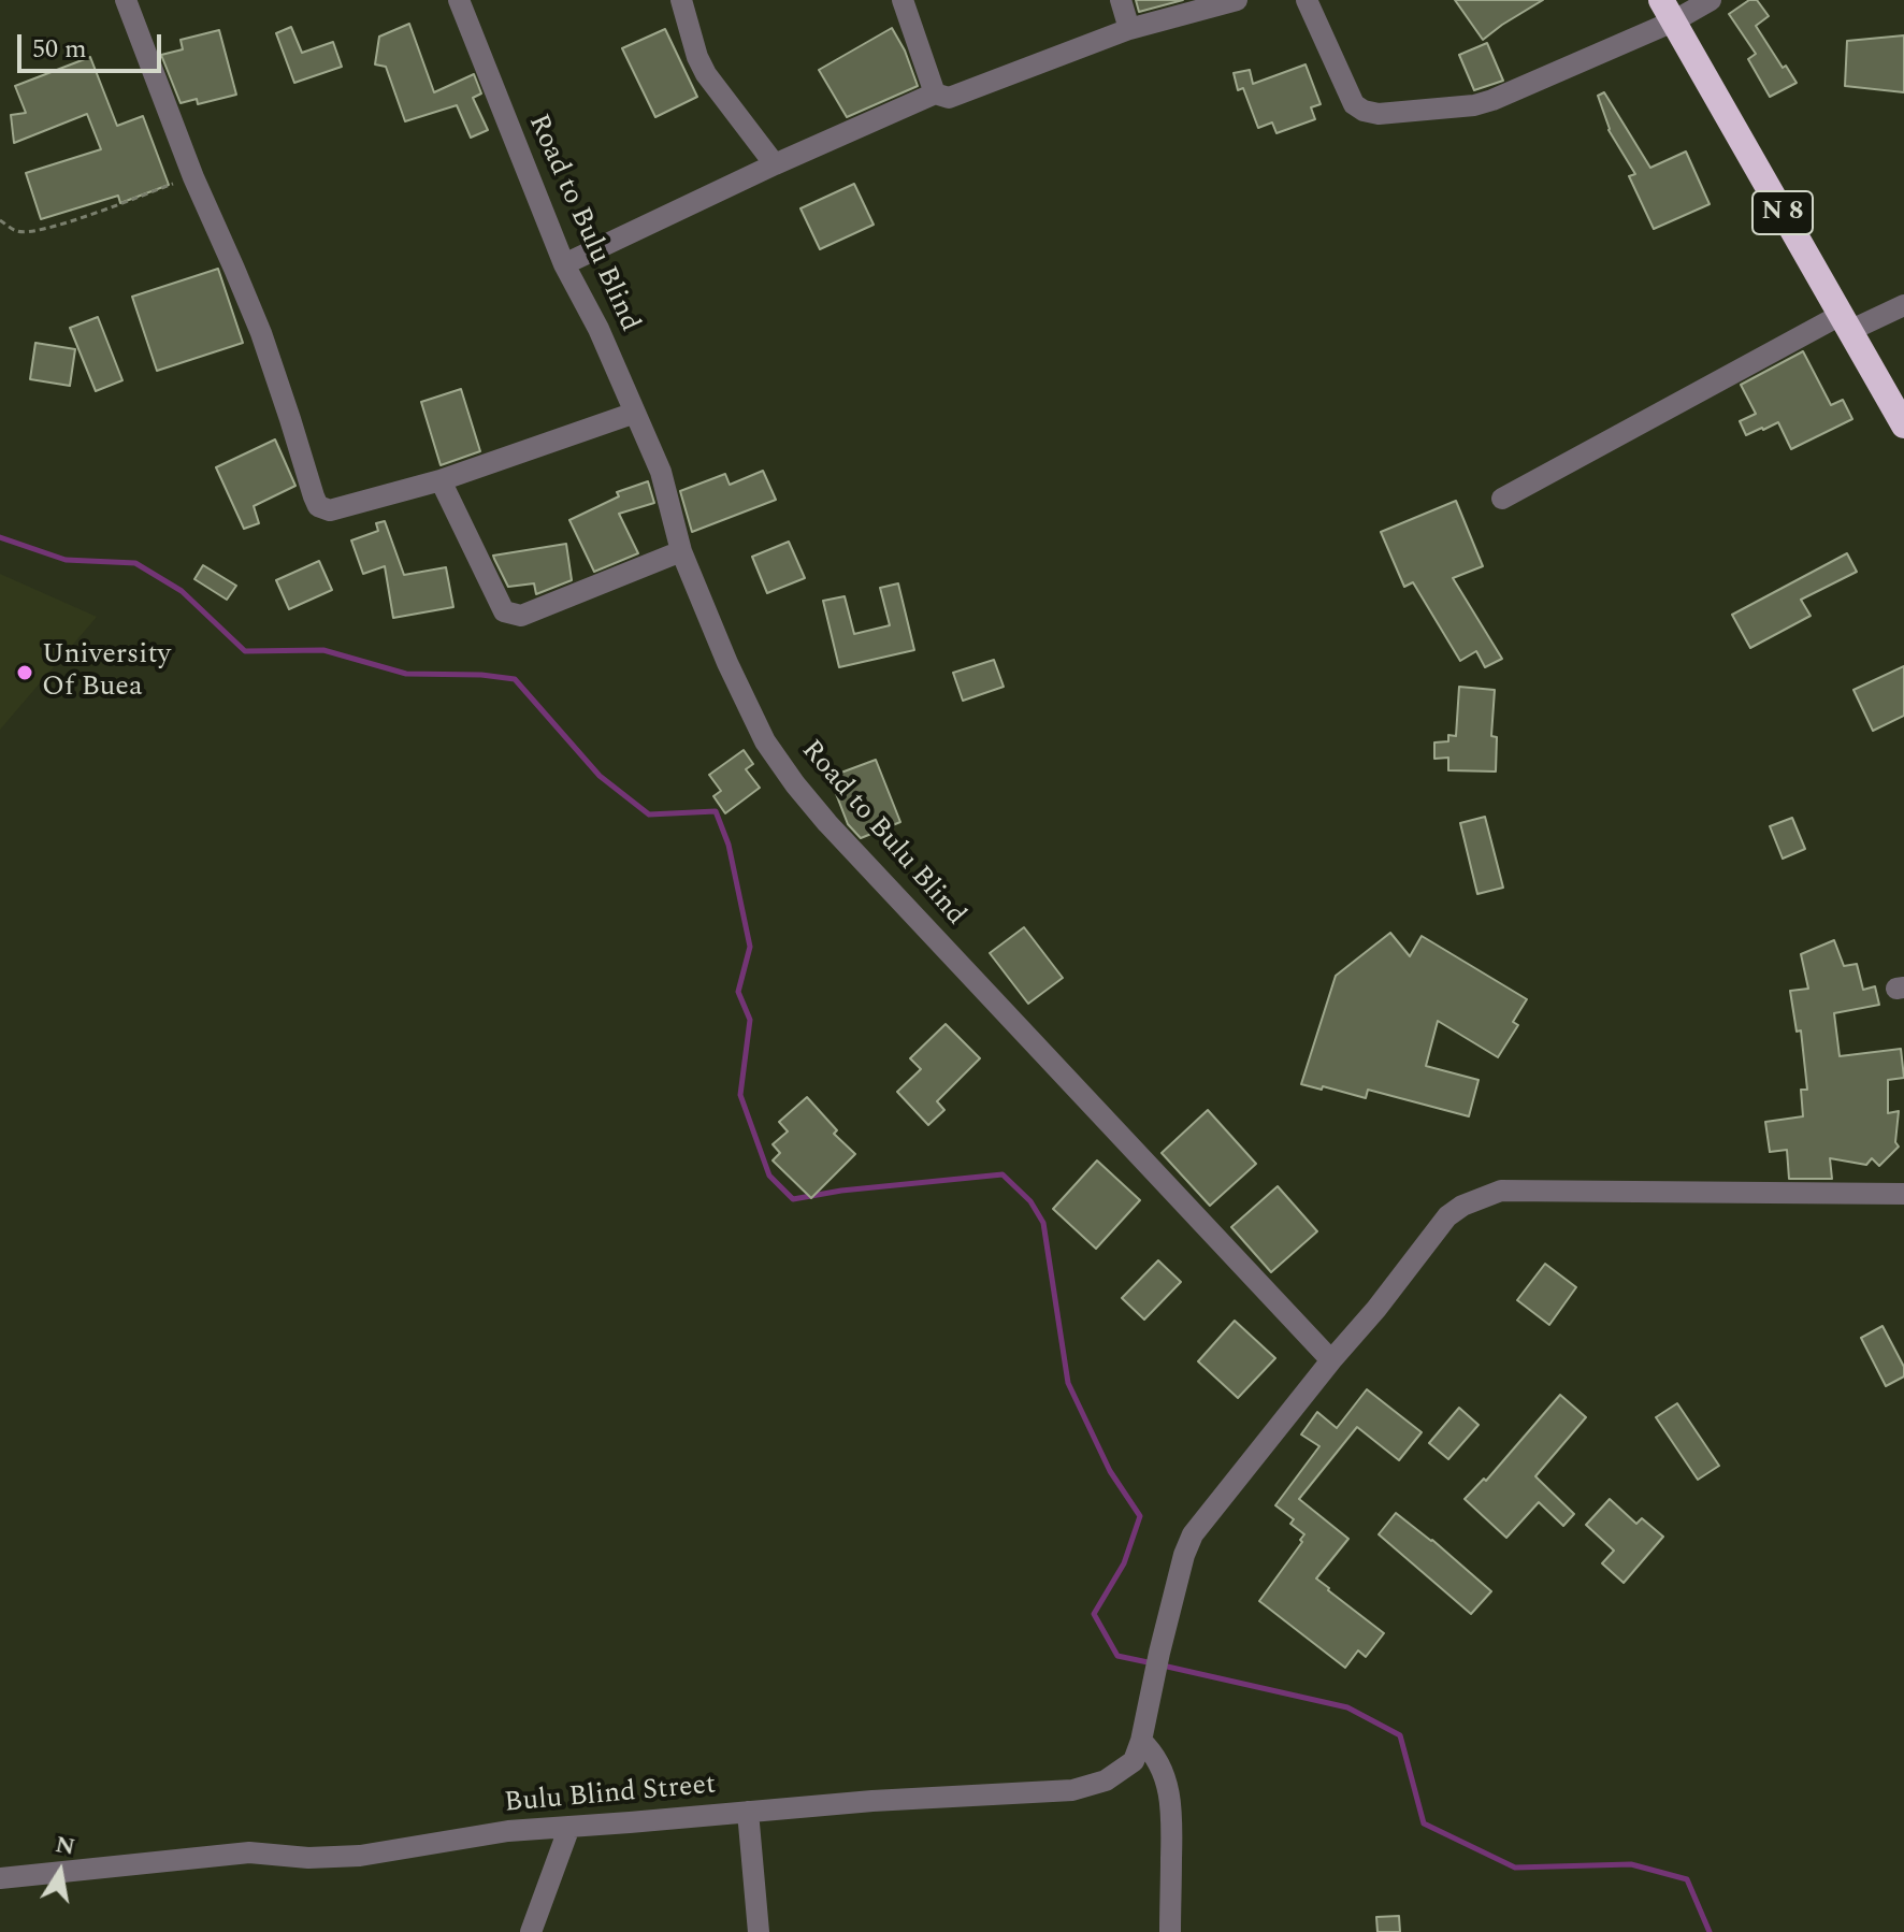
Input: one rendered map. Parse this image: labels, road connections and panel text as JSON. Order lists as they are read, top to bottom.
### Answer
{
  "streets": {
    "highway": ["N 8"],
    "street": ["Road to Bulu Blind", "Bulu Blind Street"]
  },
  "crossings": [
    ["Road to Bulu Blind", "Bulu Blind Street"]
  ],
  "places": ["University Of Buea"],
  "scale_bar": "50 m",
  "north": "top"
}
